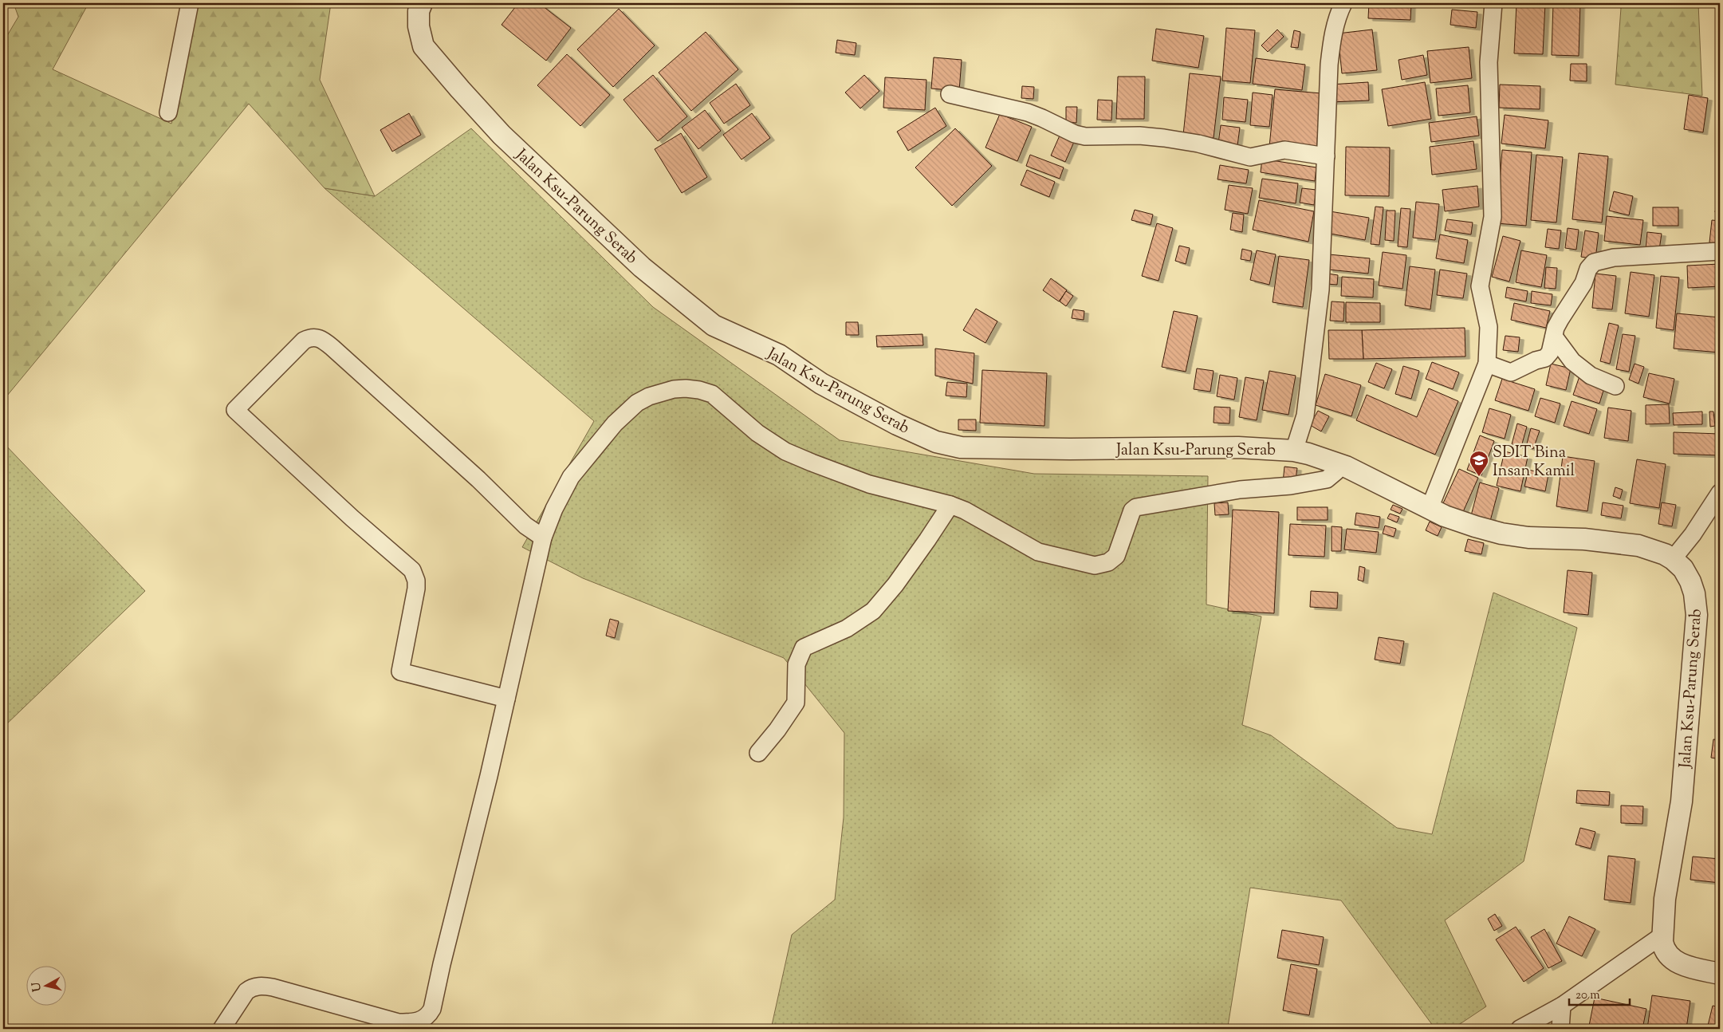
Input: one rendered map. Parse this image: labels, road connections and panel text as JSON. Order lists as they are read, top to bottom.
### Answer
{
  "streets": {
    "street": ["Jalan Ksu-Parung Serab"]
  },
  "places": {
    "school or university": ["SDIT Bina Insan Kamil"]
  },
  "scale_bar": "20 m",
  "north": "left"
}
